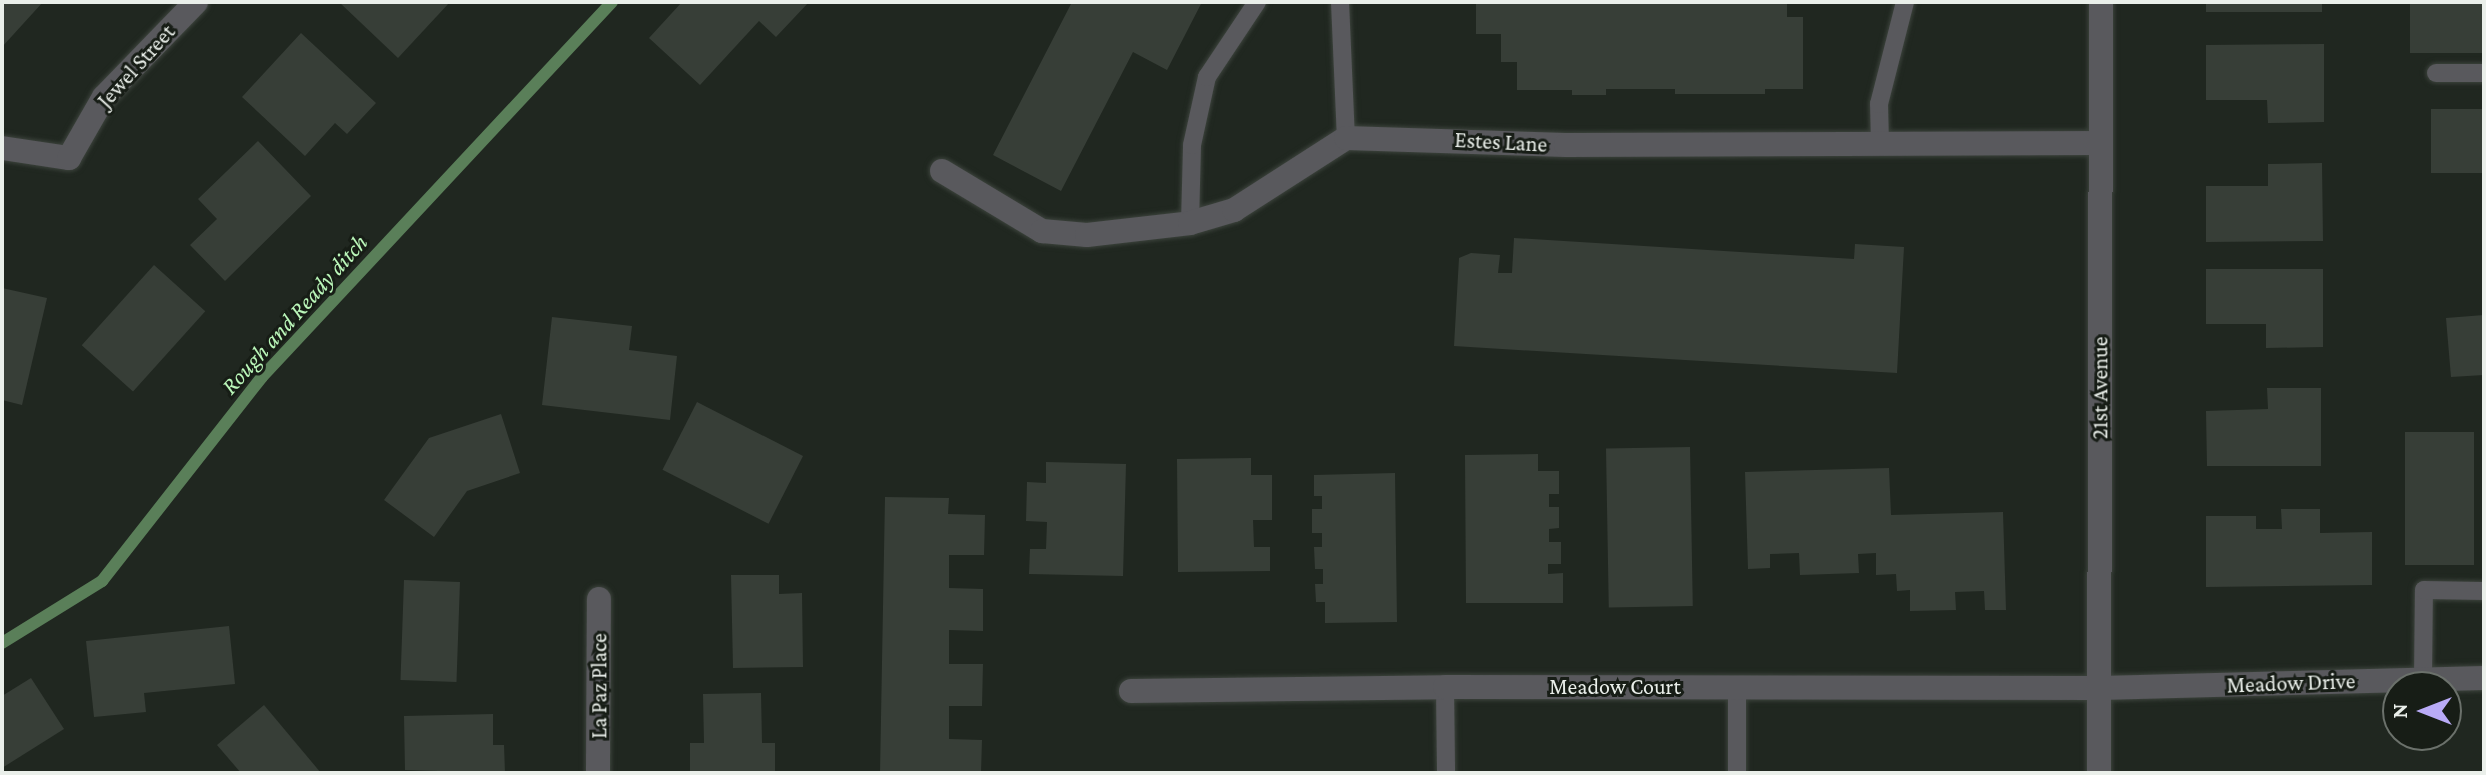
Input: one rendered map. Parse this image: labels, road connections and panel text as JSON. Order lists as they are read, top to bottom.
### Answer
{
  "streets": {
    "street": [
      "Jewel Street",
      "Estes Lane",
      "21st Avenue",
      "Meadow Drive",
      "La Paz Place",
      "Meadow Court"
    ]
  },
  "crossings": [
    ["Estes Lane", "21st Avenue"],
    ["21st Avenue", "Meadow Drive"],
    ["21st Avenue", "Meadow Court"],
    ["Meadow Drive", "Meadow Court"]
  ],
  "water": ["Rough and Ready ditch"],
  "north": "left"
}
